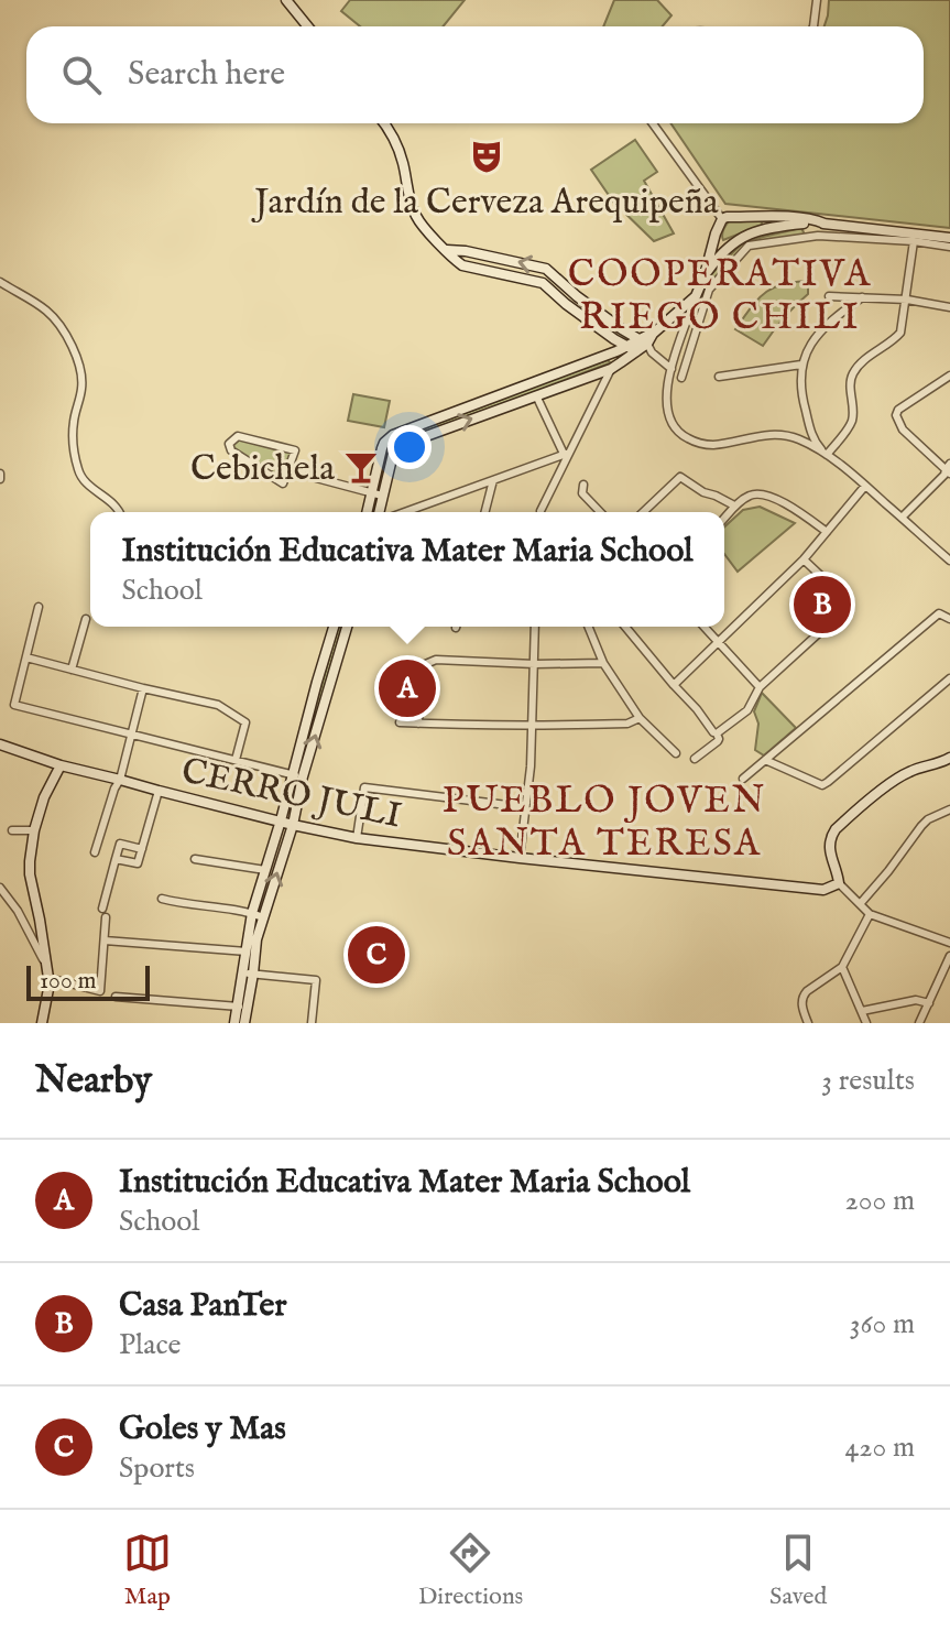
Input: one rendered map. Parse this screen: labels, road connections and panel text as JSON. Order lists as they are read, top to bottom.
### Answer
{
  "streets": {
    "street": ["CERRO JULI"]
  },
  "districts": ["COOPERATIVA RIEGO CHILI", "PUEBLO JOVEN SANTA TERESA"],
  "places": {
    "theatre": ["Jardín de la Cerveza Arequipeña"],
    "bar": ["Cebichela"]
  },
  "scale_bar": "100 m",
  "page": {
    "search": "Search here",
    "popup": ["Institución Educativa Mater Maria School", "School"],
    "pins": ["B", "A", "C"],
    "scale": "100 m",
    "heading": ["Nearby", "3 results"],
    "list": [
      {
        "mark": "A",
        "name": "Institución Educativa Mater Maria School",
        "note": "School",
        "value": "200 m"
      },
      {
        "mark": "B",
        "name": "Casa PanTer",
        "note": "Place",
        "value": "360 m"
      },
      {
        "mark": "C",
        "name": "Goles y Mas",
        "note": "Sports",
        "value": "420 m"
      }
    ],
    "nav": ["Map", "Directions", "Saved"]
  }
}
